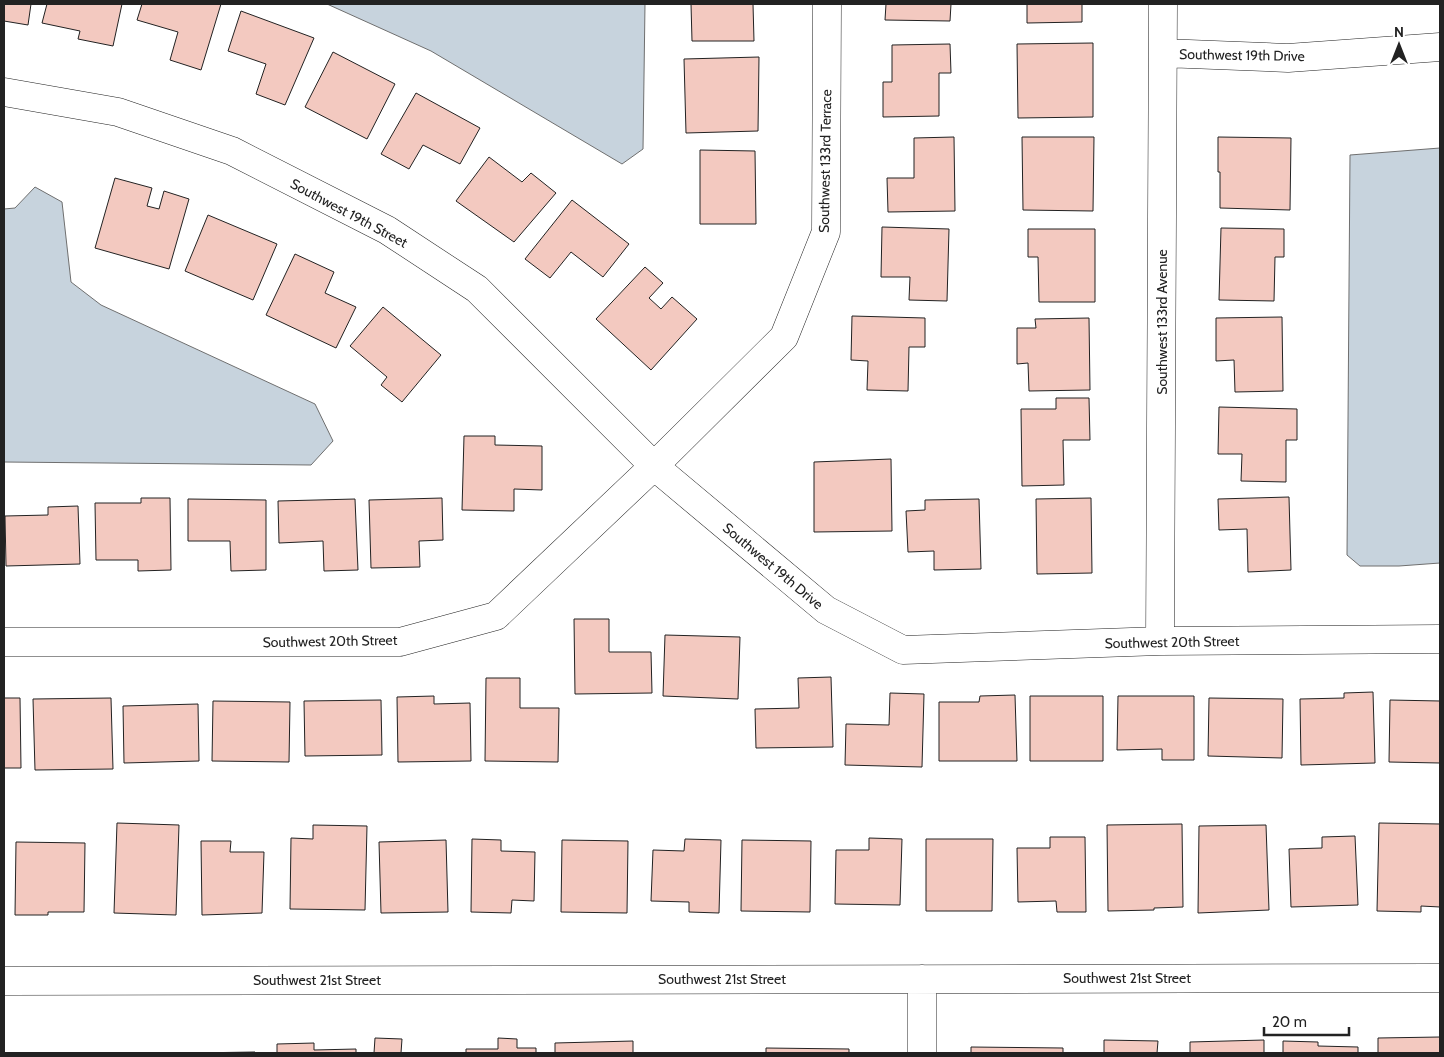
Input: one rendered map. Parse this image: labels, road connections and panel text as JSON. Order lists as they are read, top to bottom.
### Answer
{
  "streets": {
    "street": [
      "Southwest 19th Drive",
      "Southwest 133rd Terrace",
      "Southwest 19th Street",
      "Southwest 133rd Avenue",
      "Southwest 20th Street",
      "Southwest 21st Street"
    ]
  },
  "crossings": [
    ["Southwest 19th Drive", "Southwest 133rd Terrace"],
    ["Southwest 19th Drive", "Southwest 19th Street"],
    ["Southwest 19th Drive", "Southwest 133rd Avenue"],
    ["Southwest 19th Drive", "Southwest 20th Street"],
    ["Southwest 133rd Terrace", "Southwest 19th Street"],
    ["Southwest 133rd Terrace", "Southwest 20th Street"],
    ["Southwest 19th Street", "Southwest 20th Street"],
    ["Southwest 133rd Avenue", "Southwest 20th Street"]
  ],
  "scale_bar": "20 m",
  "north": "top"
}
